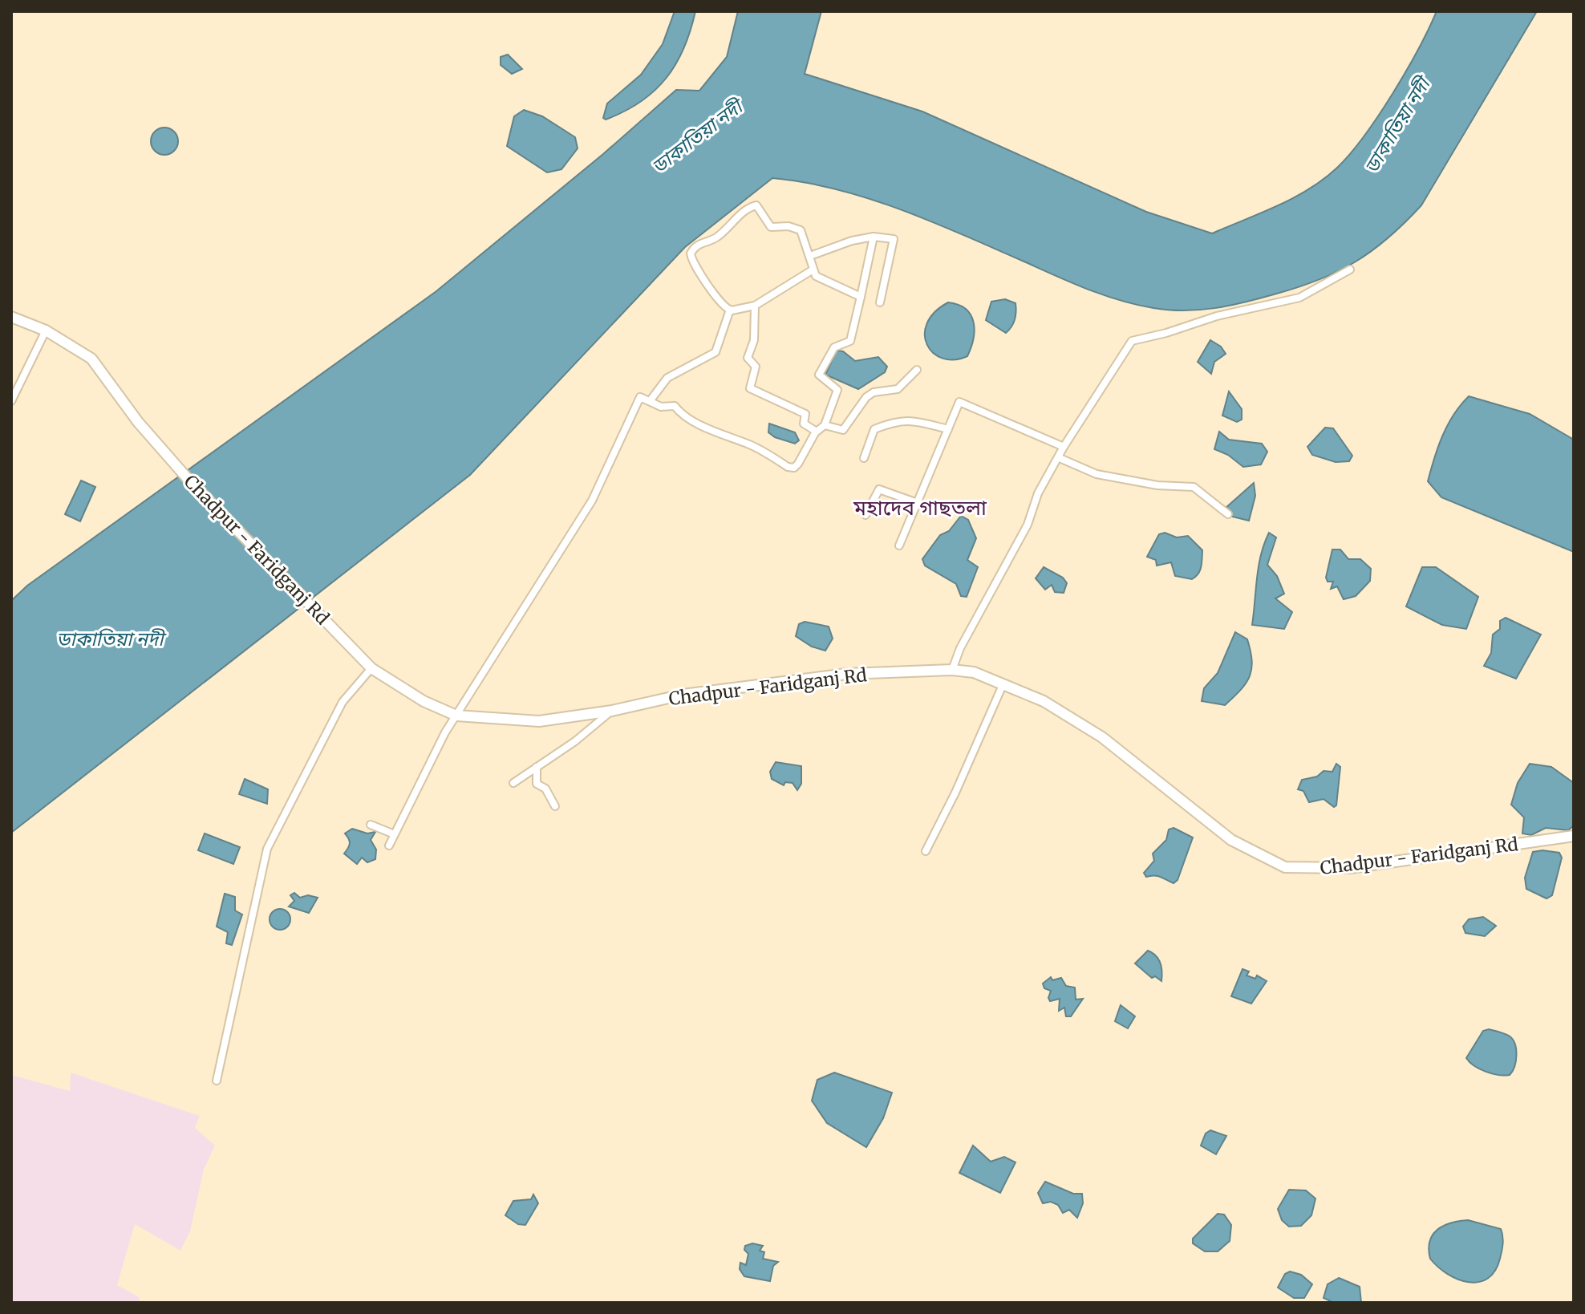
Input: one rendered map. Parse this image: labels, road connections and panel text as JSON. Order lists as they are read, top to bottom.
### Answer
{
  "streets": {
    "main road": ["Chadpur - Faridganj Rd"]
  },
  "districts": ["মহাদেব গাছতলা"],
  "water": ["ডাকাতিয়া নদী"]
}
